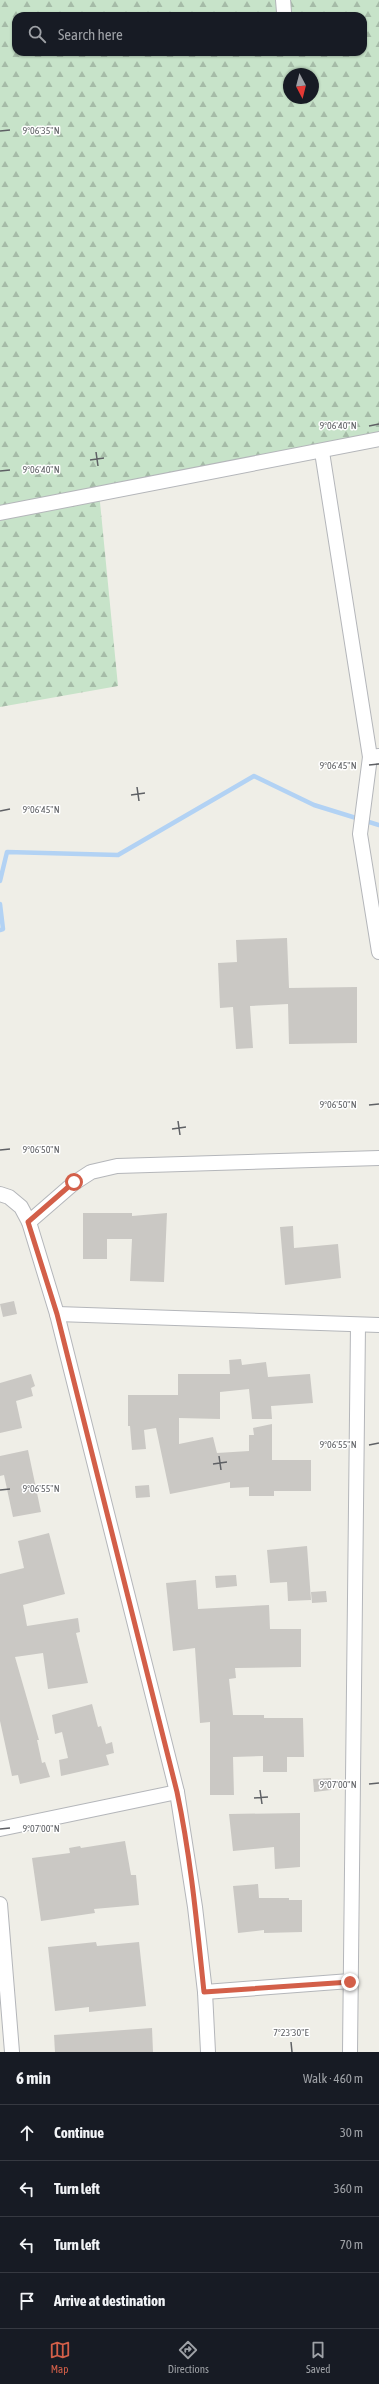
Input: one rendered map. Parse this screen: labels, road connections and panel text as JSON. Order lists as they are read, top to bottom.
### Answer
{
  "north": "bottom",
  "page": {
    "search": "Search here",
    "heading": ["6 min", "Walk · 460 m"],
    "list": [
      ["Continue", "30 m"],
      ["Turn left", "360 m"],
      ["Turn left", "70 m"],
      "Arrive at destination"
    ],
    "nav": ["Map", "Directions", "Saved"]
  },
  "coordinates": [
    "9°06'35\"N",
    "9°06'40\"N",
    "9°06'45\"N",
    "9°06'50\"N",
    "9°06'55\"N",
    "9°07'00\"N",
    "7°23'30\"E"
  ]
}
